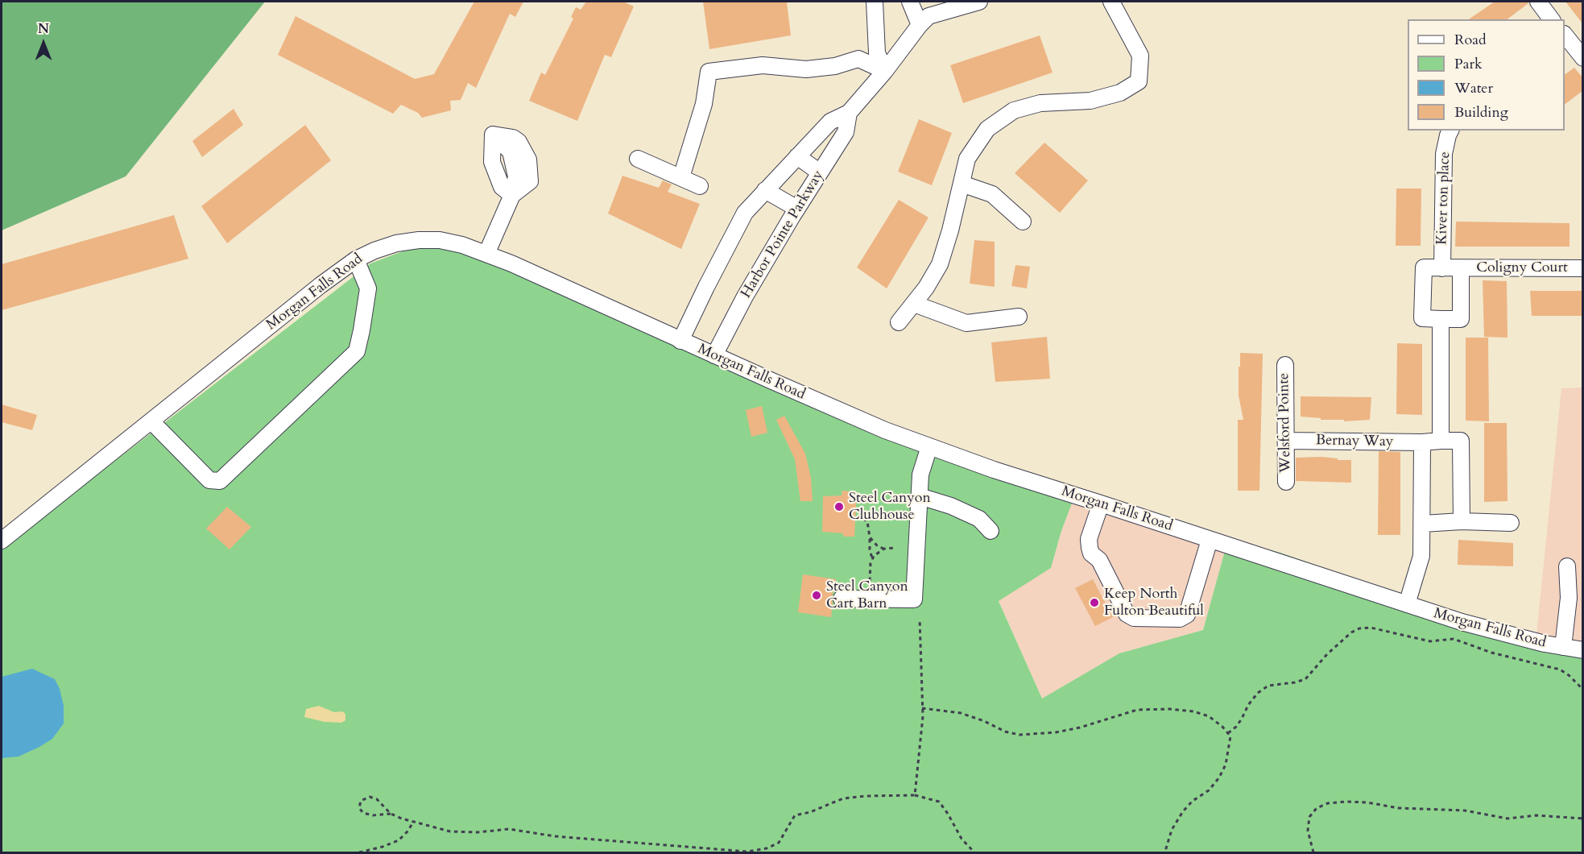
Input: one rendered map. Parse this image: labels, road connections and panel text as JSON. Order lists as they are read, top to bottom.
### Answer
{
  "streets": {
    "street": [
      "Kiver ton place",
      "Harbor Pointe Parkway",
      "Coligny Court",
      "Morgan Falls Road",
      "Welsford Pointe",
      "Bernay Way"
    ]
  },
  "crossings": [
    ["Harbor Pointe Parkway", "Morgan Falls Road"],
    ["Welsford Pointe", "Bernay Way"]
  ],
  "places": ["Steel Canyon Clubhouse", "Steel Canyon Cart Barn", "Keep North Fulton Beautiful"],
  "legend": [
    "Road",
    "Park",
    "Water",
    "Building"
  ],
  "north": "top"
}
